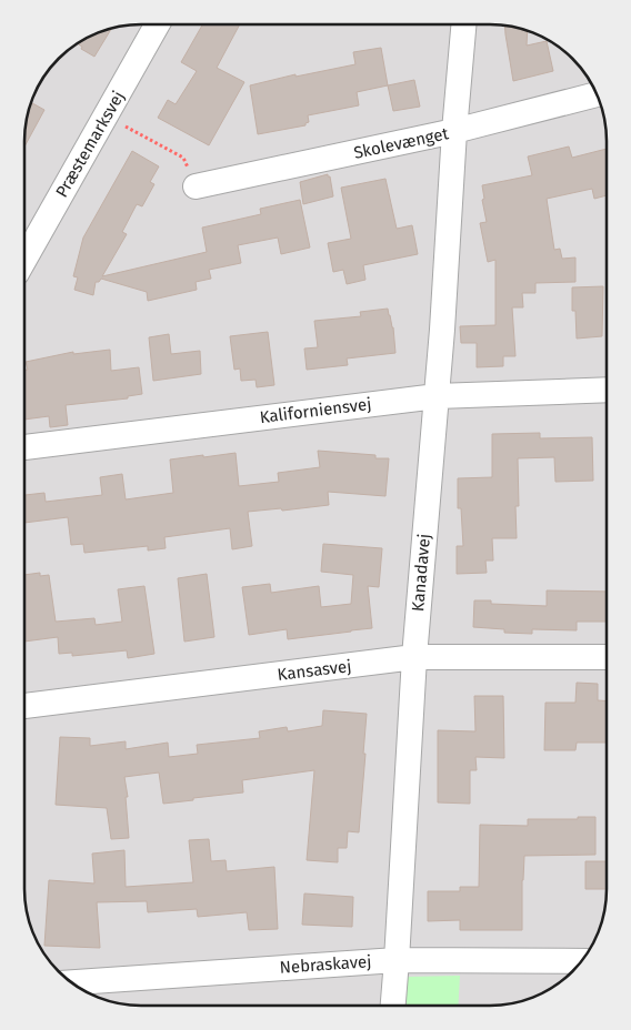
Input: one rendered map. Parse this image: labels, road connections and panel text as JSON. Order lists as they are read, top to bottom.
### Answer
{
  "streets": {
    "street": [
      "Skolevænget",
      "Præstemarksvej",
      "Kaliforniensvej",
      "Kanadavej",
      "Kansasvej",
      "Nebraskavej"
    ]
  },
  "crossings": [
    ["Skolevænget", "Kanadavej"],
    ["Kaliforniensvej", "Kanadavej"],
    ["Kanadavej", "Kansasvej"],
    ["Kanadavej", "Nebraskavej"]
  ]
}
